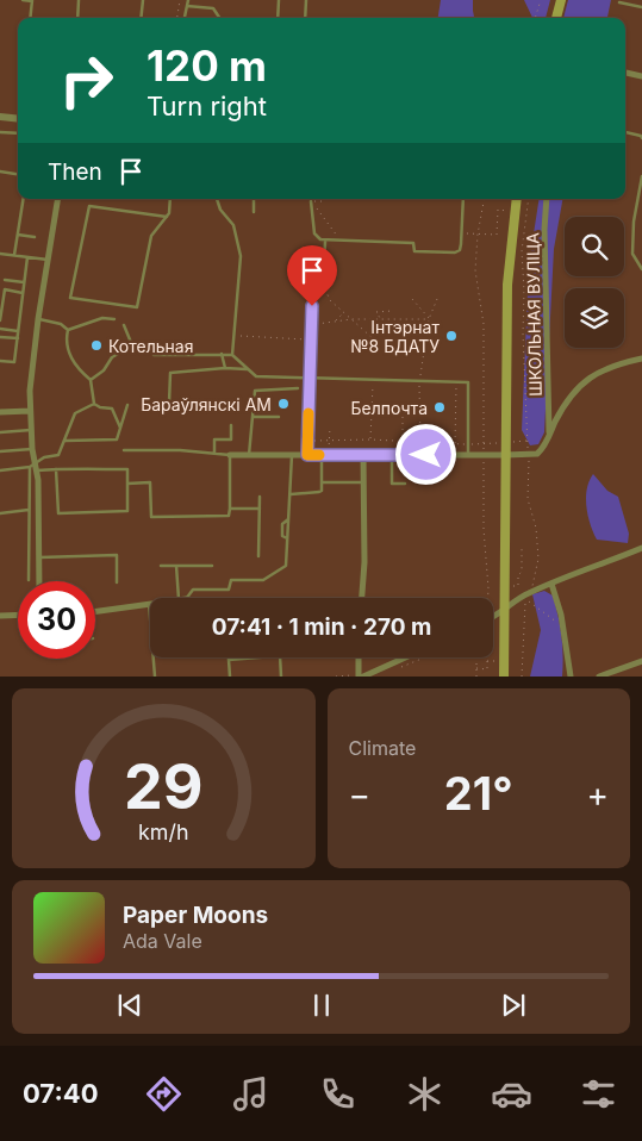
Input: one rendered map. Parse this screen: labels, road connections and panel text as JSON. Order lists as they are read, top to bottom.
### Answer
{
  "streets": {
    "street": ["ШКОЛЬНАЯ ВУЛІЦА"]
  },
  "places": [
    "Інтэрнат №8 БДАТУ",
    "Котельная",
    "Бараўлянскі АМ",
    "Белпочта"
  ],
  "page": {
    "turn": ["120 m", "Turn right"],
    "then": "Then",
    "limit": "30",
    "trip": "07:41 · 1 min · 270 m",
    "tile": "Climate",
    "heat": ["−", "21°", "+"],
    "song": ["Paper Moons", "Ada Vale"],
    "tabs": "07:40",
    "gauge": ["29", "km/h"]
  }
}
